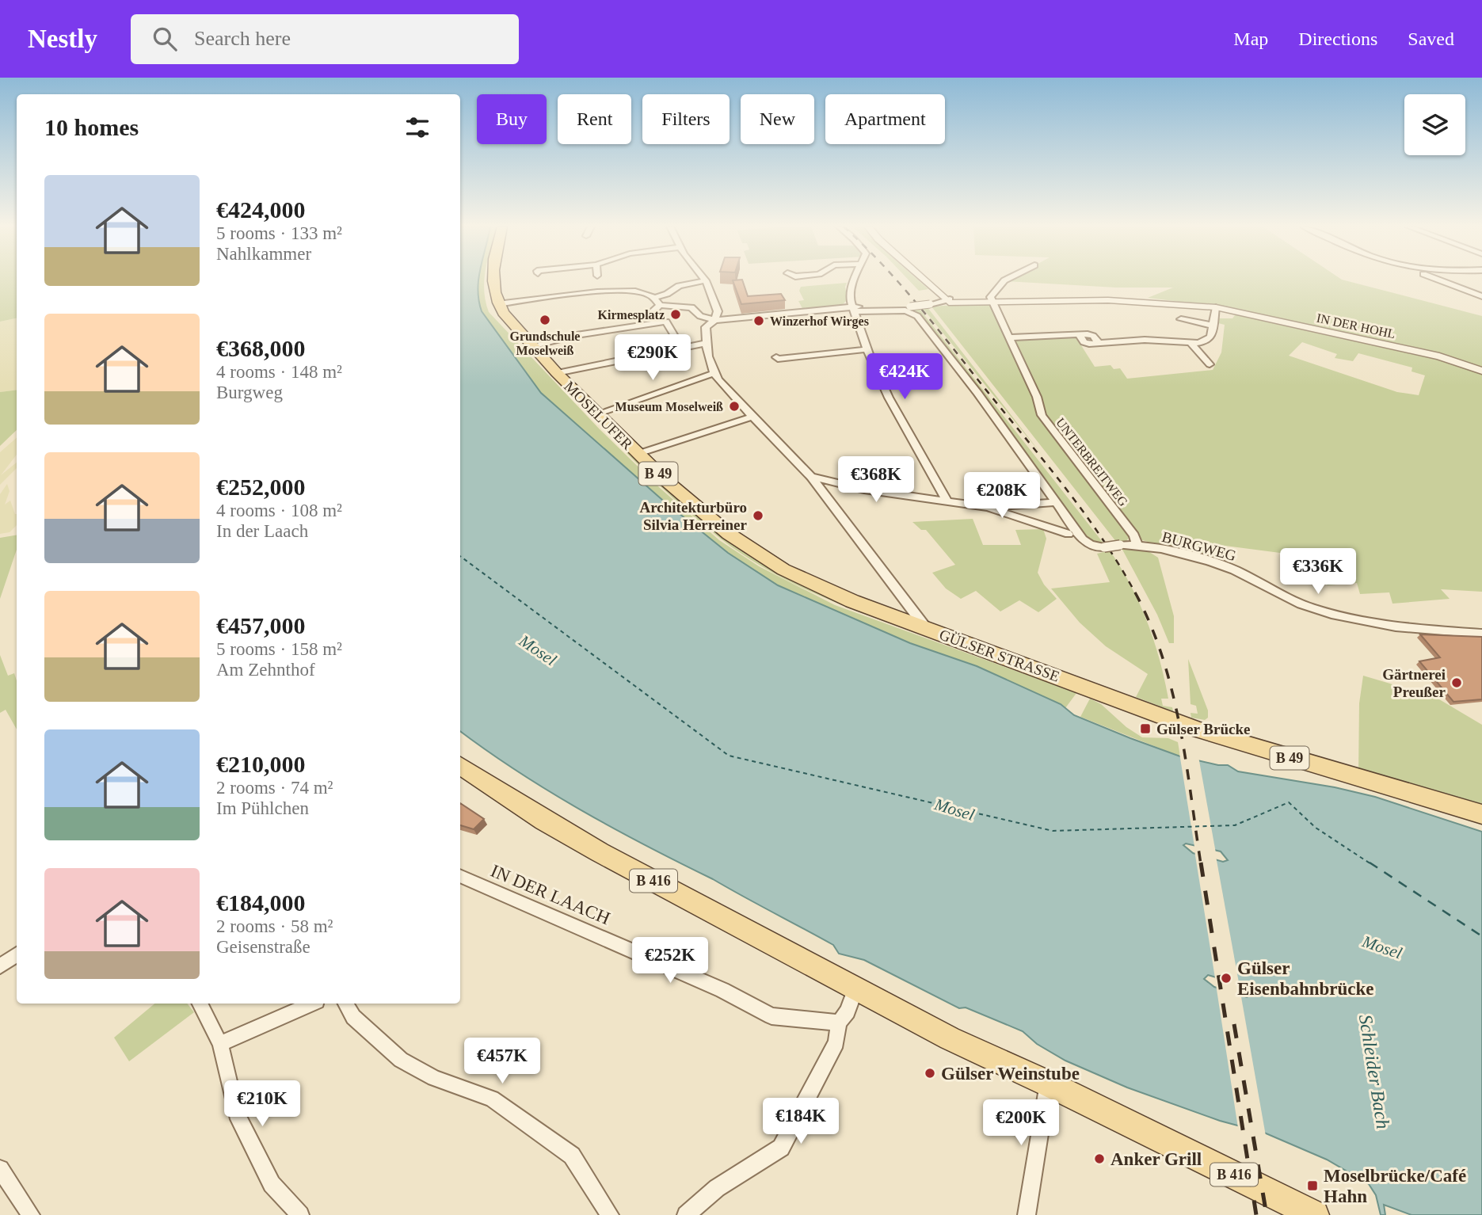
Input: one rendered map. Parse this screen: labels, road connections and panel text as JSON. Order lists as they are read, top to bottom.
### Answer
{
  "streets": {
    "main road": [
      "MOSELUFER",
      "B 49",
      "GÜLSER STRASSE",
      "B 416"
    ],
    "street": [
      "IN DER HOHL",
      "UNTERBREITWEG",
      "BURGWEG",
      "IN DER LAACH"
    ]
  },
  "crossings": [
    ["IN DER HOHL", "UNTERBREITWEG"],
    ["MOSELUFER", "GÜLSER STRASSE"],
    ["UNTERBREITWEG", "BURGWEG"]
  ],
  "water": ["Mosel", "Schleider Bach"],
  "places": {
    "other": [
      "Kirmesplatz",
      "Grundschule Moselweiß",
      "Winzerhof Wirges",
      "Museum Moselweiß",
      "Architekturbüro Silvia Herreiner",
      "Gärtnerei Preußer",
      "Gülser Eisenbahnbrücke",
      "Gülser Weinstube",
      "Anker Grill"
    ],
    "transit": ["Gülser Brücke", "Moselbrücke/Café Hahn"]
  },
  "page": {
    "header": "Nestly",
    "search": "Search here",
    "nav": ["Map", "Directions", "Saved"],
    "chip": [
      "Buy",
      "Rent",
      "Filters",
      "New",
      "Apartment"
    ],
    "heading": "10 homes",
    "list": [
      {
        "name": "€424,000",
        "note": "5 rooms · 133 m² · Nahlkammer"
      },
      {
        "name": "€368,000",
        "note": "4 rooms · 148 m² · Burgweg"
      },
      {
        "name": "€252,000",
        "note": "4 rooms · 108 m² · In der Laach"
      },
      {
        "name": "€457,000",
        "note": "5 rooms · 158 m² · Am Zehnthof"
      },
      {
        "name": "€210,000",
        "note": "2 rooms · 74 m² · Im Pühlchen"
      },
      {
        "name": "€184,000",
        "note": "2 rooms · 58 m² · Geisenstraße"
      }
    ],
    "price": [
      "€290K",
      "€424K",
      "€368K",
      "€208K",
      "€336K",
      "€252K",
      "€457K",
      "€210K",
      "€184K",
      "€200K"
    ]
  }
}
